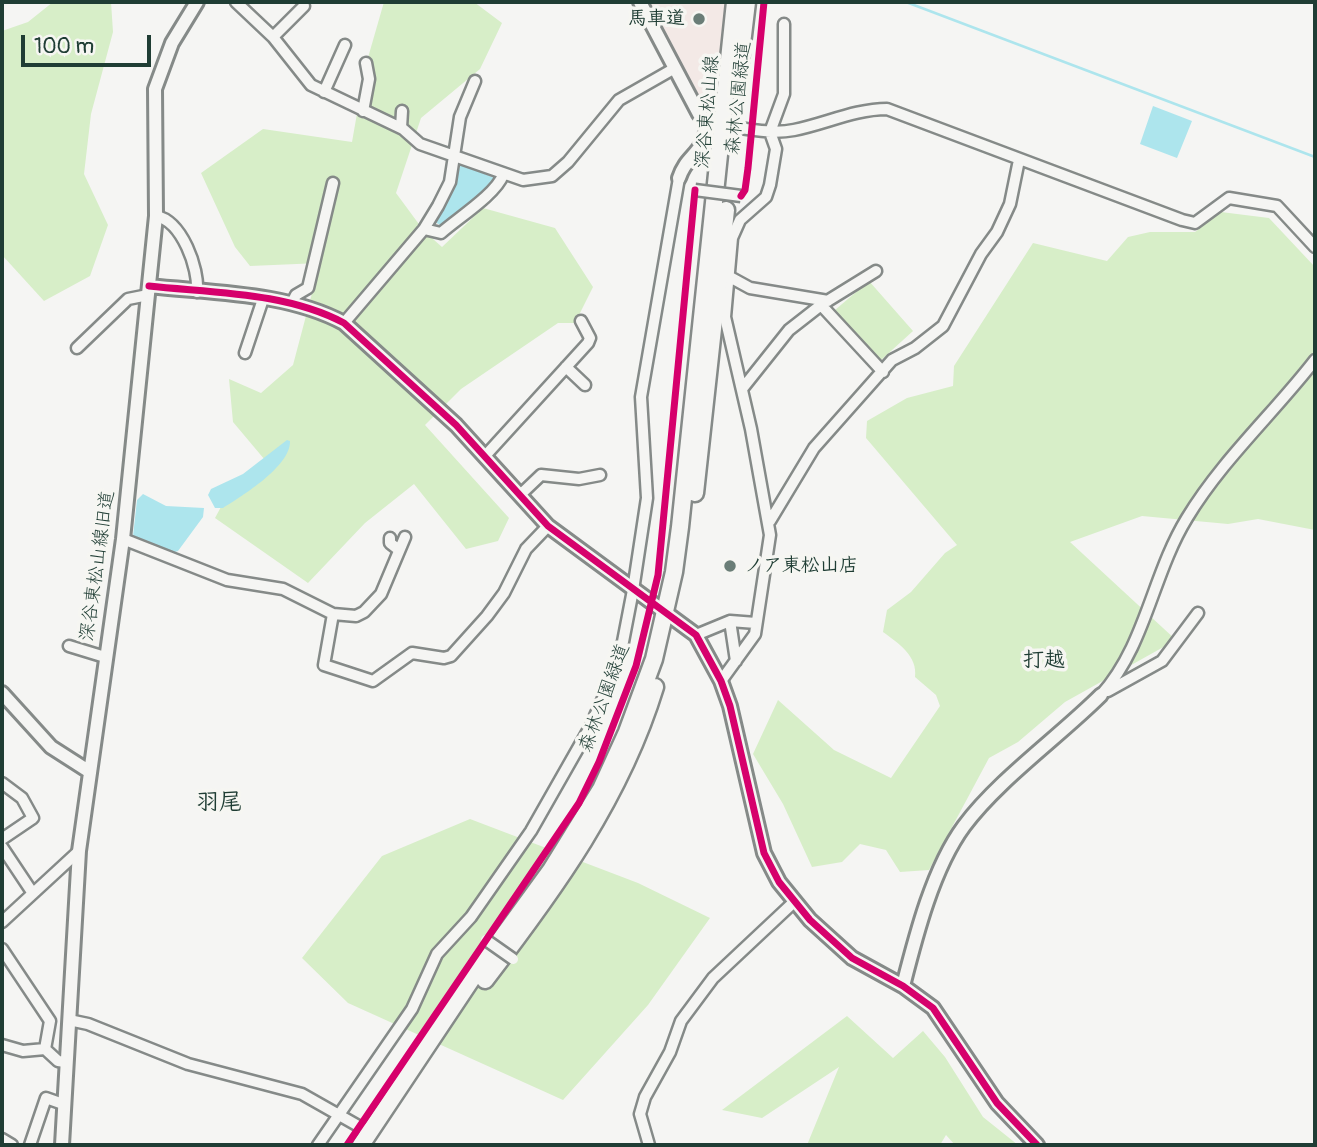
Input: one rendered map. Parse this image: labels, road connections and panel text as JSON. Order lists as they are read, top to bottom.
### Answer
{
  "streets": {
    "main road": ["深谷東松山線"],
    "street": ["深谷東松山線旧道"],
    "cycle path": ["森林公園緑道"]
  },
  "districts": ["打越", "羽尾"],
  "places": ["馬車道", "ノア東松山店"],
  "scale_bar": "100 m"
}
